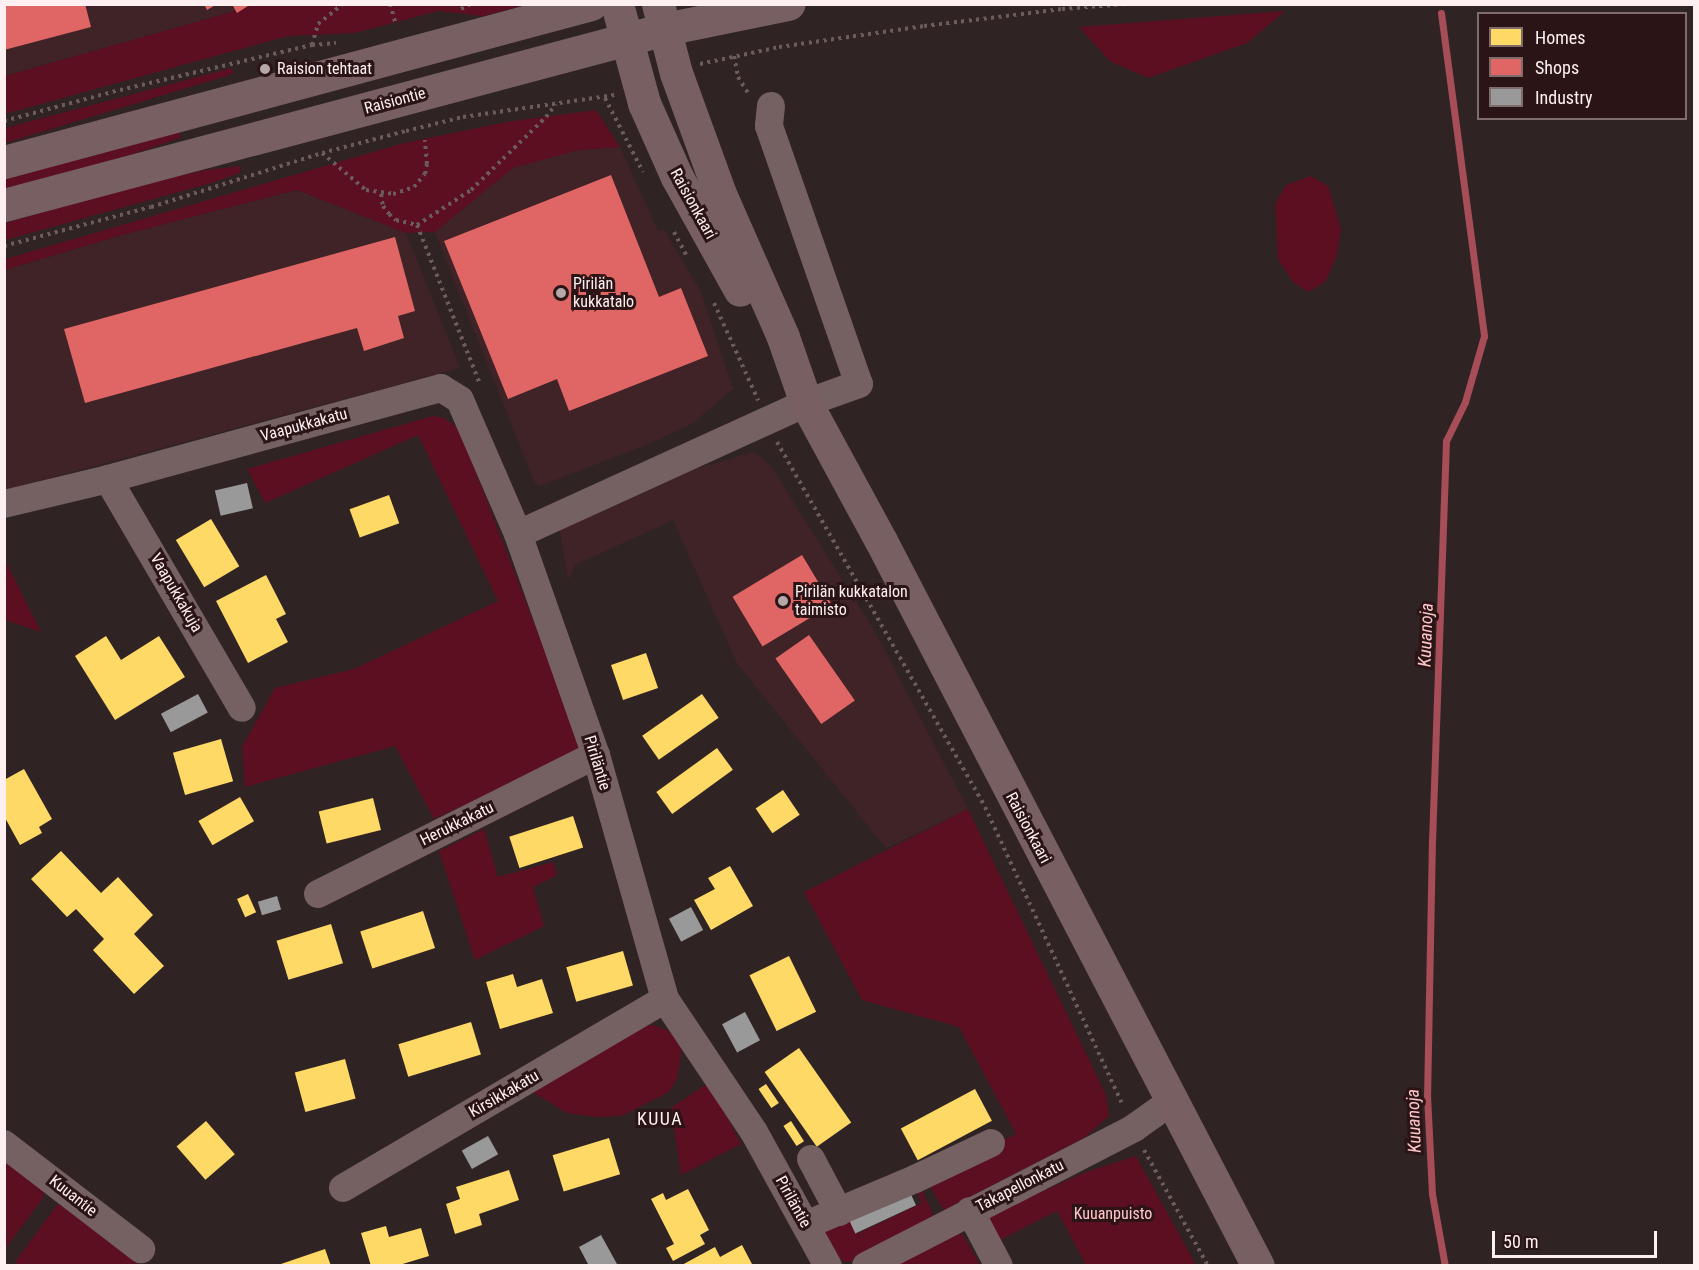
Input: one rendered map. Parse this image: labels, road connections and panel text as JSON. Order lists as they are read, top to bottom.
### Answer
{
  "streets": {
    "main road": ["Raisiontie", "Raisionkaari"],
    "street": [
      "Vaapukkakatu",
      "Vaapukkakuja",
      "Piriläntie",
      "Herukkakatu",
      "Kirsikkakatu",
      "Takapellonkatu",
      "Kuuantie"
    ]
  },
  "crossings": [
    ["Raisiontie", "Raisionkaari"],
    ["Raisionkaari", "Takapellonkatu"],
    ["Vaapukkakatu", "Vaapukkakuja"],
    ["Vaapukkakatu", "Piriläntie"],
    ["Piriläntie", "Herukkakatu"],
    ["Piriläntie", "Kirsikkakatu"]
  ],
  "districts": ["KUUA"],
  "water": ["Kuuanoja"],
  "parks": ["Kuuanpuisto"],
  "places": ["Raision tehtaat", "Pirilän kukkatalo", "Pirilän kukkatalon taimisto"],
  "legend": ["Homes", "Shops", "Industry"],
  "scale_bar": "50 m"
}
